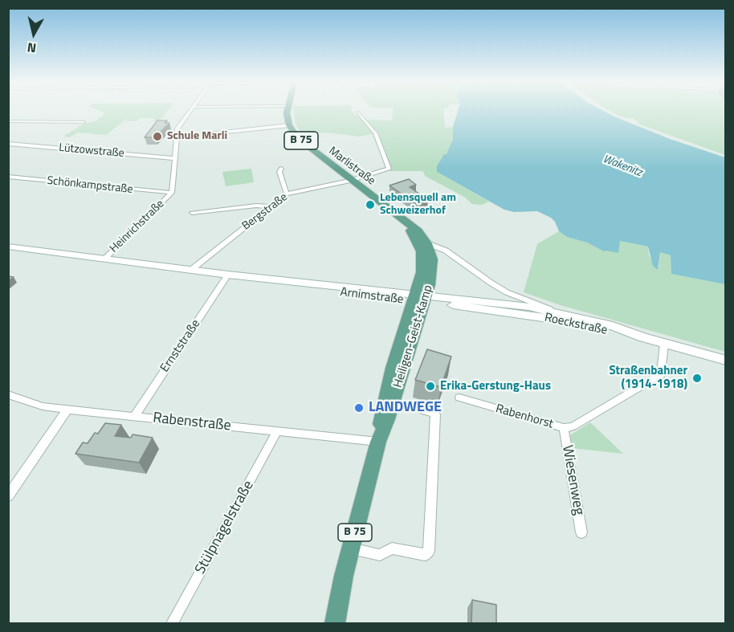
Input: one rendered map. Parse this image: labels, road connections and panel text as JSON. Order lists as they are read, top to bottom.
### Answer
{
  "streets": {
    "main road": [
      "B 75",
      "Marlistraße",
      "Arnimstraße",
      "Roeckstraße",
      "Heiligen-Geist-Kamp"
    ],
    "street": [
      "Lützowstraße",
      "Schönkampstraße",
      "Bergstraße",
      "Heinrichstraße",
      "Ernststraße",
      "Rabenhorst",
      "Rabenstraße",
      "Wiesenweg",
      "Stülpnagelstraße"
    ]
  },
  "crossings": [
    ["B 75", "Marlistraße"],
    ["Lützowstraße", "Heinrichstraße"],
    ["Marlistraße", "Bergstraße"],
    ["Marlistraße", "Heiligen-Geist-Kamp"],
    ["Schönkampstraße", "Heinrichstraße"],
    ["Bergstraße", "Arnimstraße"],
    ["Heinrichstraße", "Arnimstraße"],
    ["Arnimstraße", "Roeckstraße"],
    ["Arnimstraße", "Heiligen-Geist-Kamp"],
    ["Arnimstraße", "Ernststraße"],
    ["Roeckstraße", "Rabenhorst"],
    ["Heiligen-Geist-Kamp", "Rabenstraße"],
    ["Ernststraße", "Rabenstraße"],
    ["Rabenhorst", "Wiesenweg"],
    ["Rabenstraße", "Stülpnagelstraße"]
  ],
  "water": ["Wakenitz"],
  "places": [
    "Schule Marli",
    "Lebensquell am Schweizerhof",
    "Straßenbahner (1914-1918)",
    "Erika-Gerstung-Haus",
    "LANDWEGE"
  ],
  "north": "bottom"
}
